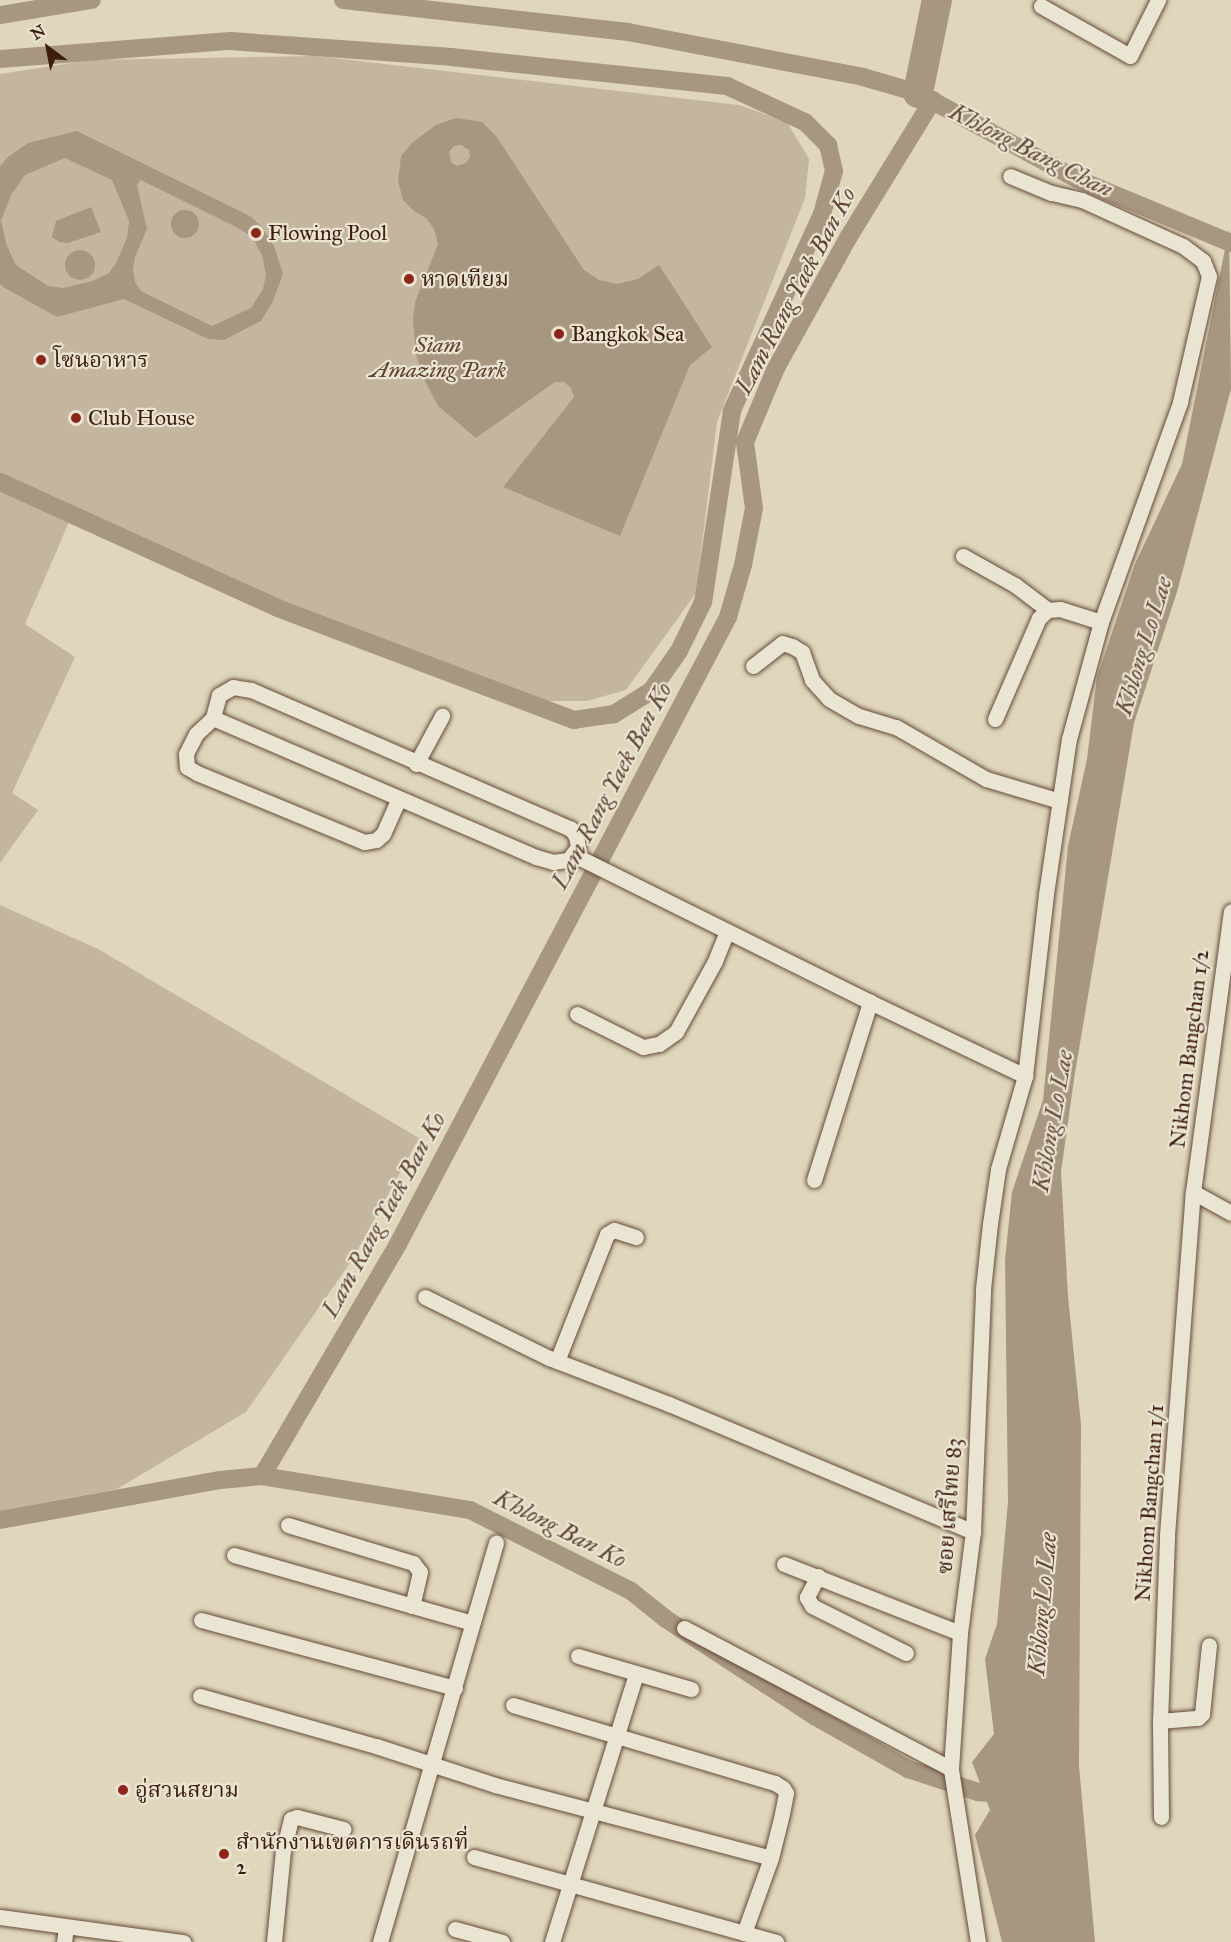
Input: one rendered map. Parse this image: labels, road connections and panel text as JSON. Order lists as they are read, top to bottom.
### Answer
{
  "streets": {
    "street": ["Nikhom Bangchan 1/2", "Nikhom Bangchan 1/1", "ซอย เสรีไทย 83"]
  },
  "crossings": [
    ["Nikhom Bangchan 1/2", "Nikhom Bangchan 1/1"]
  ],
  "water": [
    "Khlong Bang Chan",
    "Lam Rang Yaek Ban Ko",
    "Khlong Lo Lae",
    "Khlong Ban Ko"
  ],
  "parks": ["Siam Amazing Park"],
  "places": [
    "Flowing Pool",
    "หาดเทียม",
    "Bangkok Sea",
    "โซนอาหาร",
    "Club House",
    "อู่สวนสยาม",
    "สำนักงานเขตการเดินรถที่ 2"
  ],
  "north": "top left"
}
